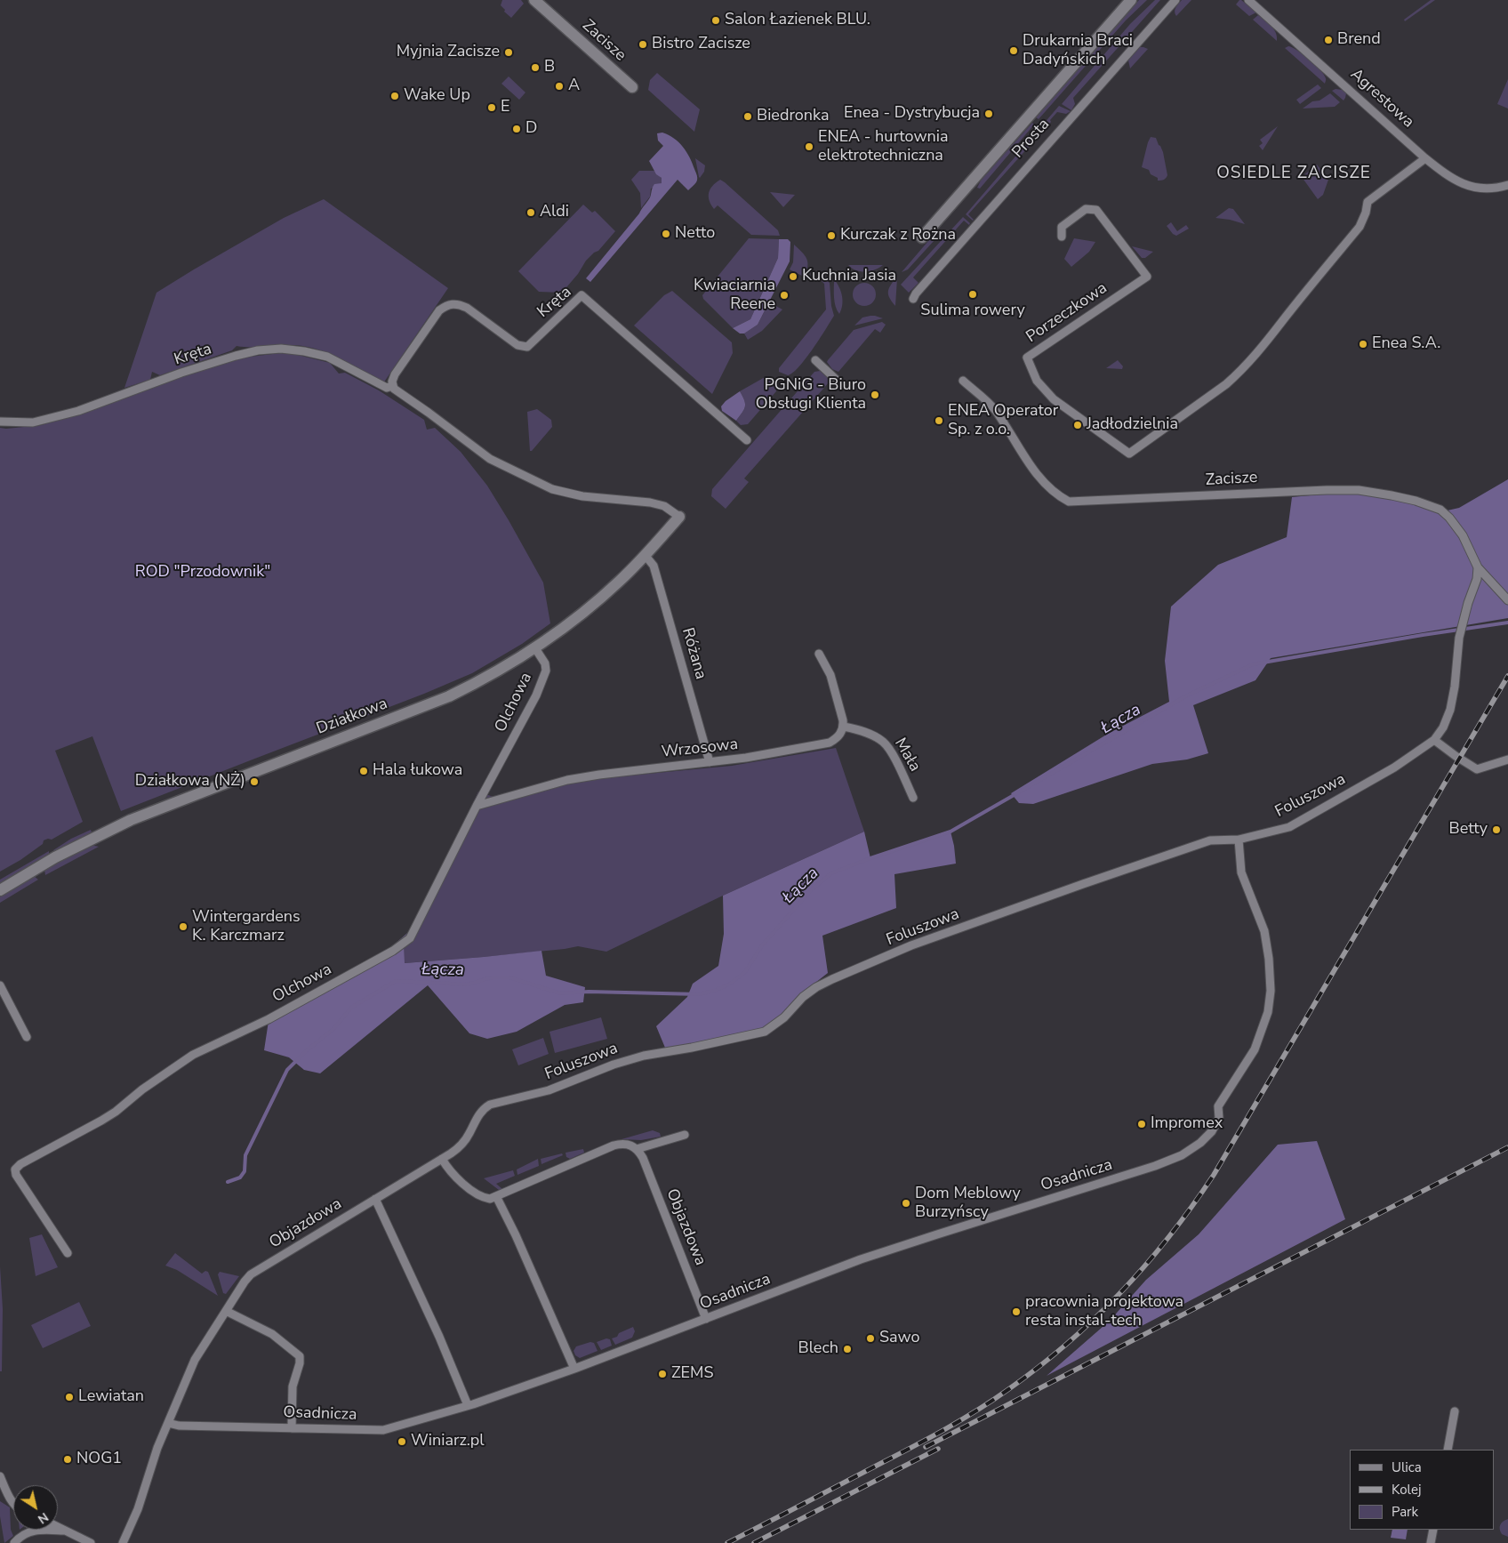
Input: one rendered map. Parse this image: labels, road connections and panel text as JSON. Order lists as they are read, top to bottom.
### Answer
{
  "streets": {
    "street": [
      "Zacisze",
      "Agrestowa",
      "Prosta",
      "Kręta",
      "Porzeczkowa",
      "Różana",
      "Olchowa",
      "Działkowa",
      "Wrzosowa",
      "Mała",
      "Foluszowa",
      "Osadnicza",
      "Objazdowa"
    ]
  },
  "crossings": [
    ["Zacisze", "Foluszowa"],
    ["Agrestowa", "Porzeczkowa"],
    ["Kręta", "Działkowa"],
    ["Różana", "Działkowa"],
    ["Różana", "Wrzosowa"],
    ["Olchowa", "Działkowa"],
    ["Olchowa", "Wrzosowa"],
    ["Wrzosowa", "Mała"],
    ["Foluszowa", "Osadnicza"],
    ["Foluszowa", "Objazdowa"],
    ["Osadnicza", "Objazdowa"]
  ],
  "districts": ["OSIEDLE ZACISZE"],
  "water": ["Łącza"],
  "parks": ["ROD \"Przodownik\""],
  "places": [
    "Salon Łazienek BLU.",
    "Brend",
    "Bistro Zacisze",
    "Drukarnia Braci Dadyńskich",
    "Myjnia Zacisze",
    "B",
    "A",
    "Wake Up",
    "E",
    "Enea - Dystrybucja",
    "Biedronka",
    "D",
    "ENEA - hurtownia elektrotechniczna",
    "Aldi",
    "Netto",
    "Kurczak z Rożna",
    "Kuchnia Jasia",
    "Sulima rowery",
    "Kwiaciarnia Reene",
    "Enea S.A.",
    "PGNiG - Biuro Obsługi Klienta",
    "ENEA Operator Sp. z o.o.",
    "Jadłodzielnia",
    "Hala łukowa",
    "Działkowa (NŻ)",
    "Betty",
    "Wintergardens K. Karczmarz",
    "Impromex",
    "Dom Meblowy Burzyńscy",
    "pracownia projektowa resta instal-tech",
    "Sawo",
    "Blech",
    "ZEMS",
    "Lewiatan",
    "Winiarz.pl",
    "NOG1"
  ],
  "legend": ["Ulica", "Kolej", "Park"],
  "north": "bottom right"
}
